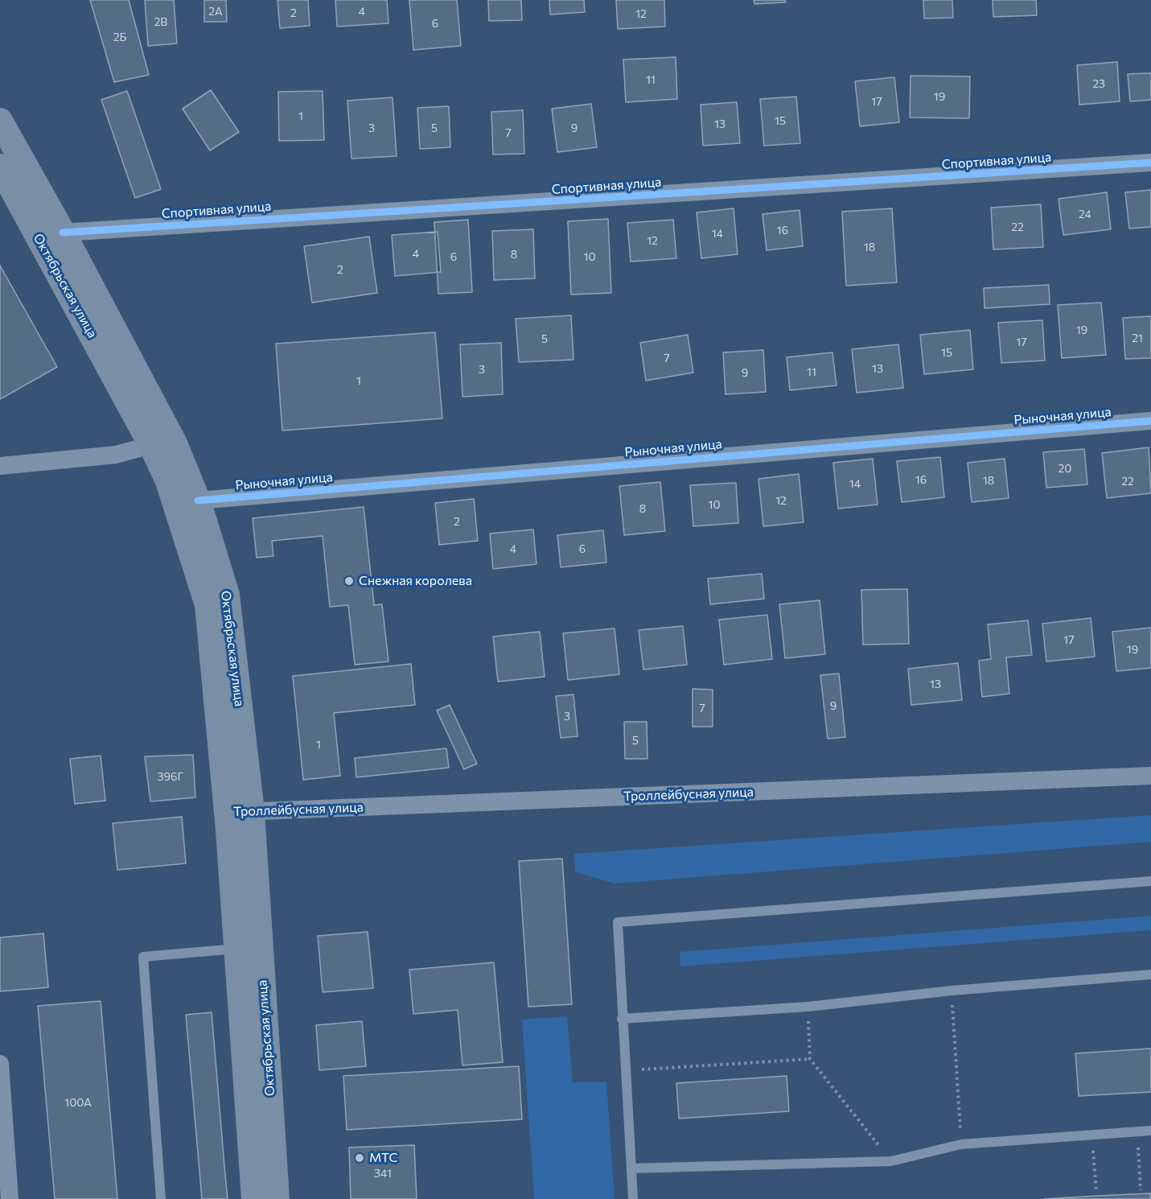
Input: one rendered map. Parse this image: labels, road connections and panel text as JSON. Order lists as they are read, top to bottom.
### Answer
{
  "streets": {
    "main road": ["Октябрьская улица"],
    "street": ["Спортивная улица", "Рыночная улица", "Троллейбусная улица"]
  },
  "crossings": [
    ["Спортивная улица", "Октябрьская улица"],
    ["Октябрьская улица", "Рыночная улица"],
    ["Октябрьская улица", "Троллейбусная улица"]
  ],
  "places": ["Снежная королева", "МТС"],
  "house_numbers": [
    "2А",
    "4",
    "2",
    "12",
    "2В",
    "6",
    "2Б",
    "11",
    "23",
    "19",
    "17",
    "1",
    "15",
    "13",
    "3",
    "5",
    "9",
    "7",
    "24",
    "22",
    "16",
    "14",
    "12",
    "18",
    "4",
    "8",
    "6",
    "10",
    "2",
    "19",
    "21",
    "5",
    "17",
    "15",
    "7",
    "13",
    "3",
    "11",
    "9",
    "1",
    "20",
    "16",
    "18",
    "22",
    "14",
    "12",
    "10",
    "8",
    "2",
    "4",
    "6",
    "17",
    "19",
    "13",
    "9",
    "7",
    "3",
    "5",
    "1",
    "396Г",
    "100А",
    "341"
  ]
}
